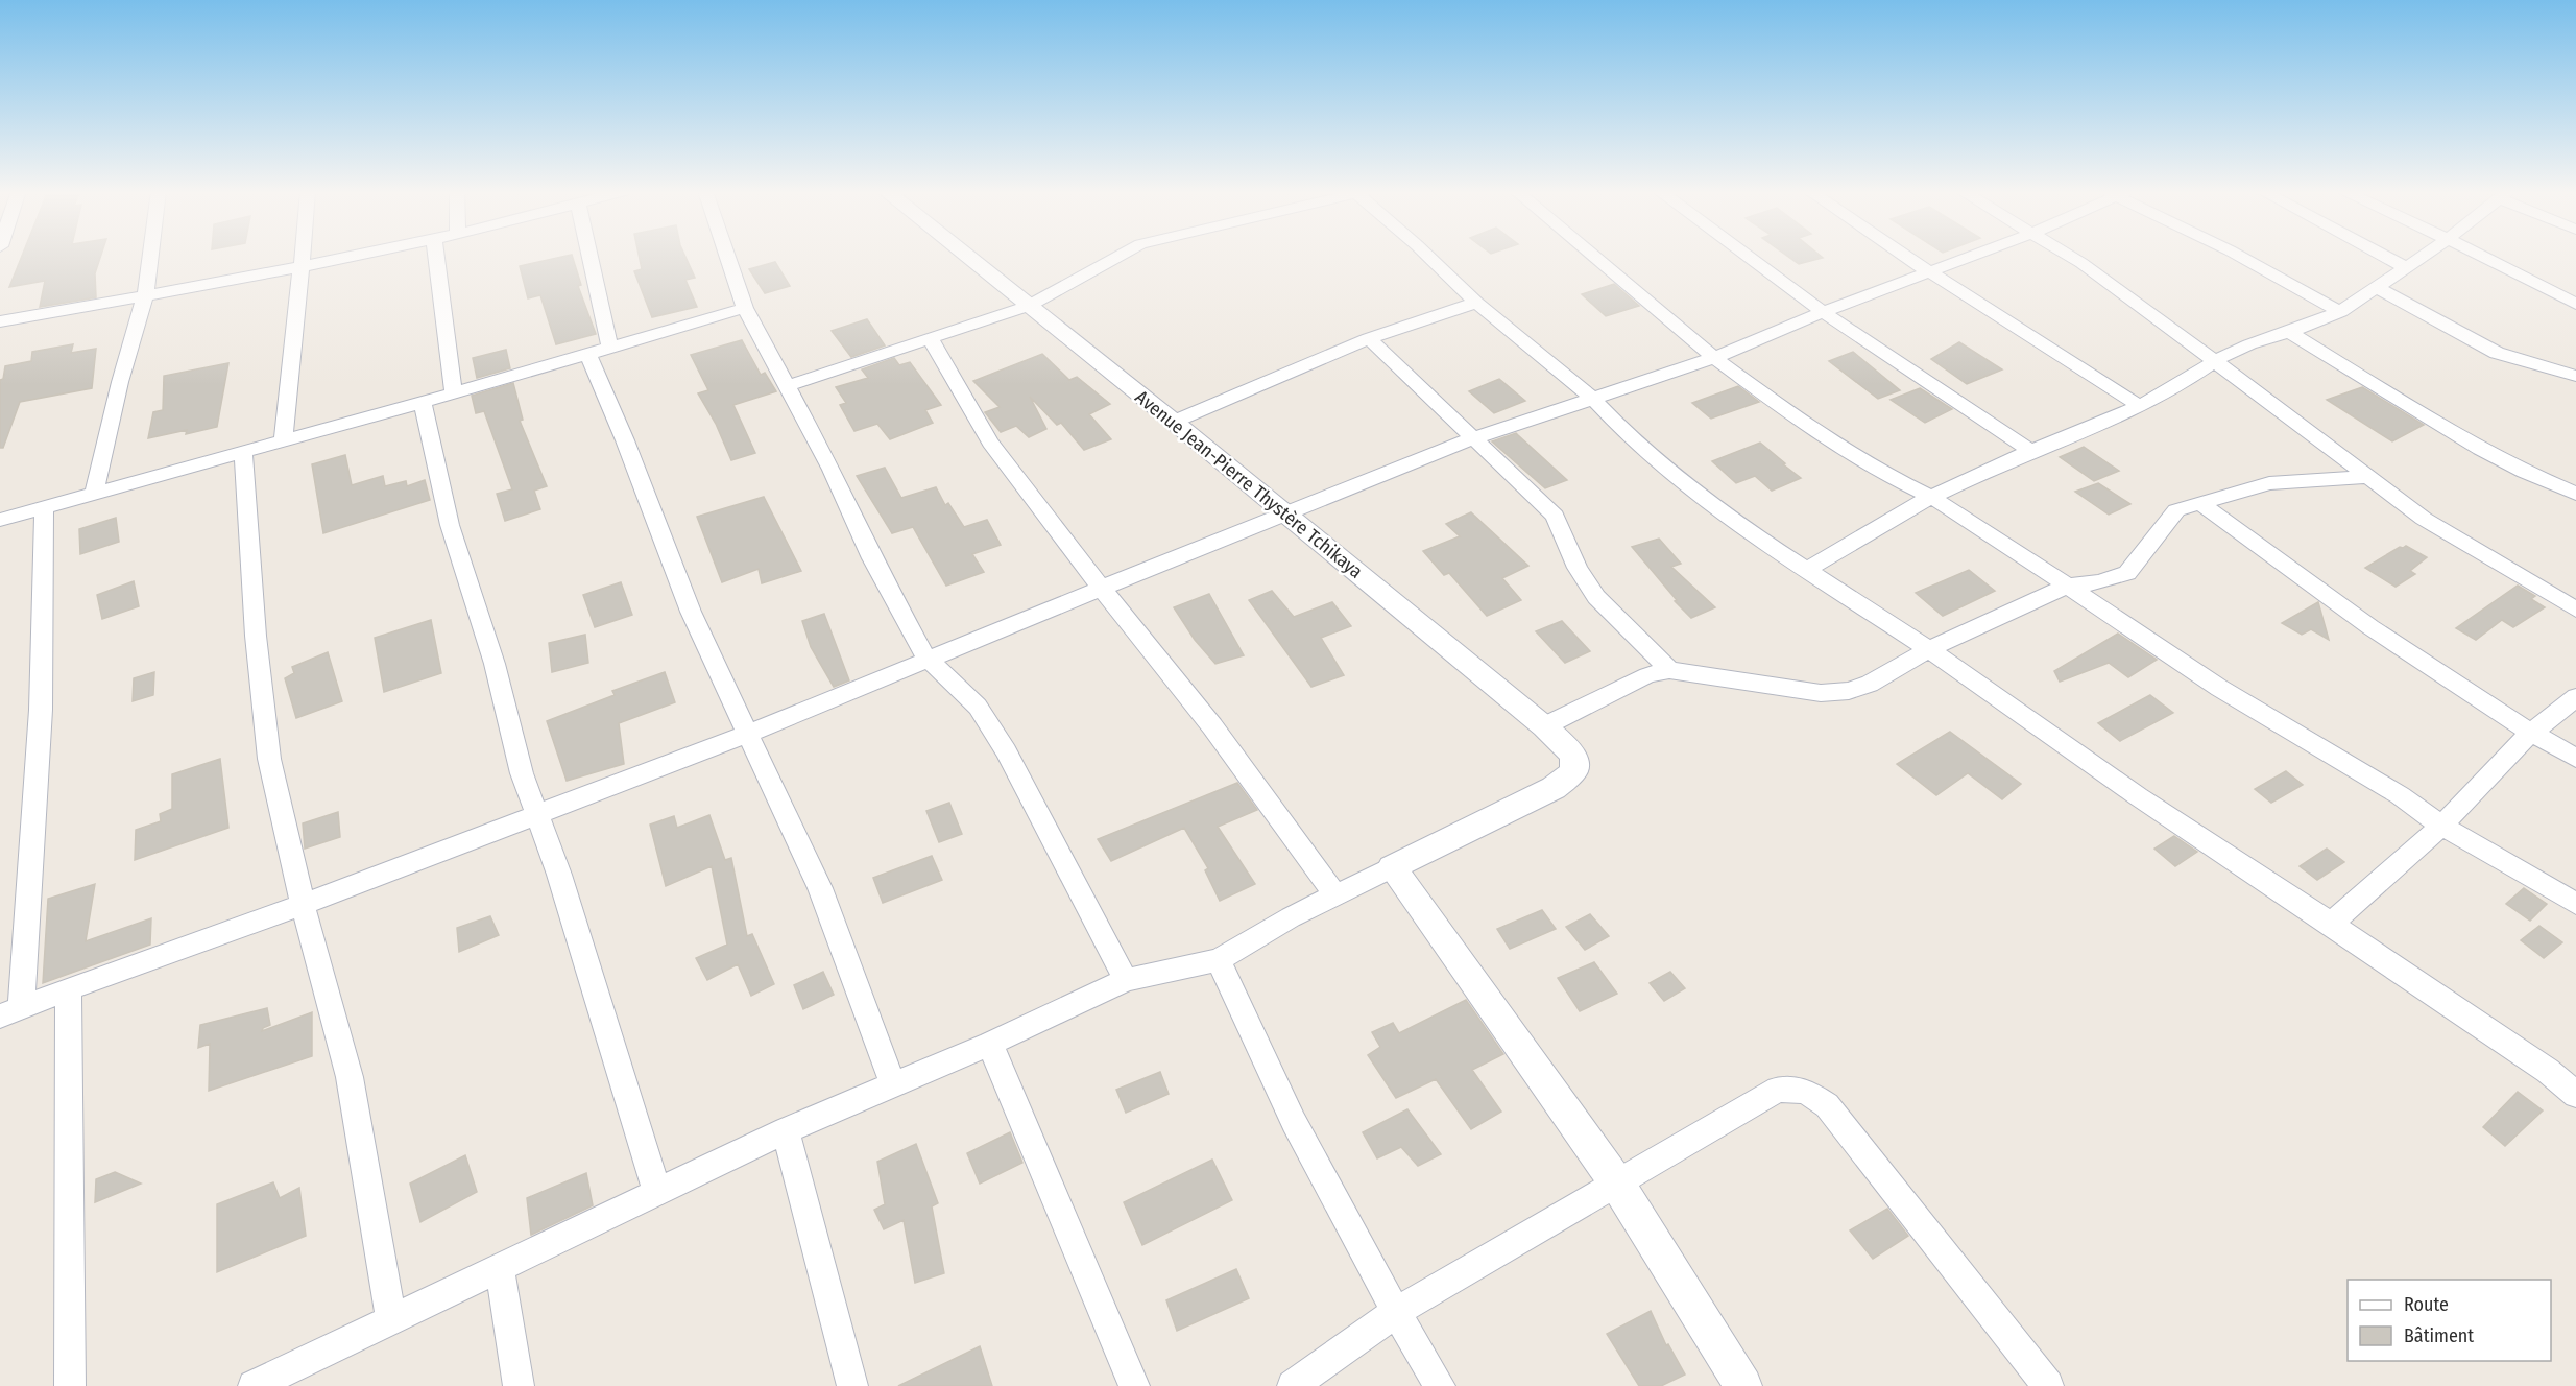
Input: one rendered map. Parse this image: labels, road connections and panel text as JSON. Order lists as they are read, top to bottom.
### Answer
{
  "streets": {
    "street": ["Avenue Jean-Pierre Thystère Tchikaya"]
  },
  "legend": ["Route", "Bâtiment"]
}
